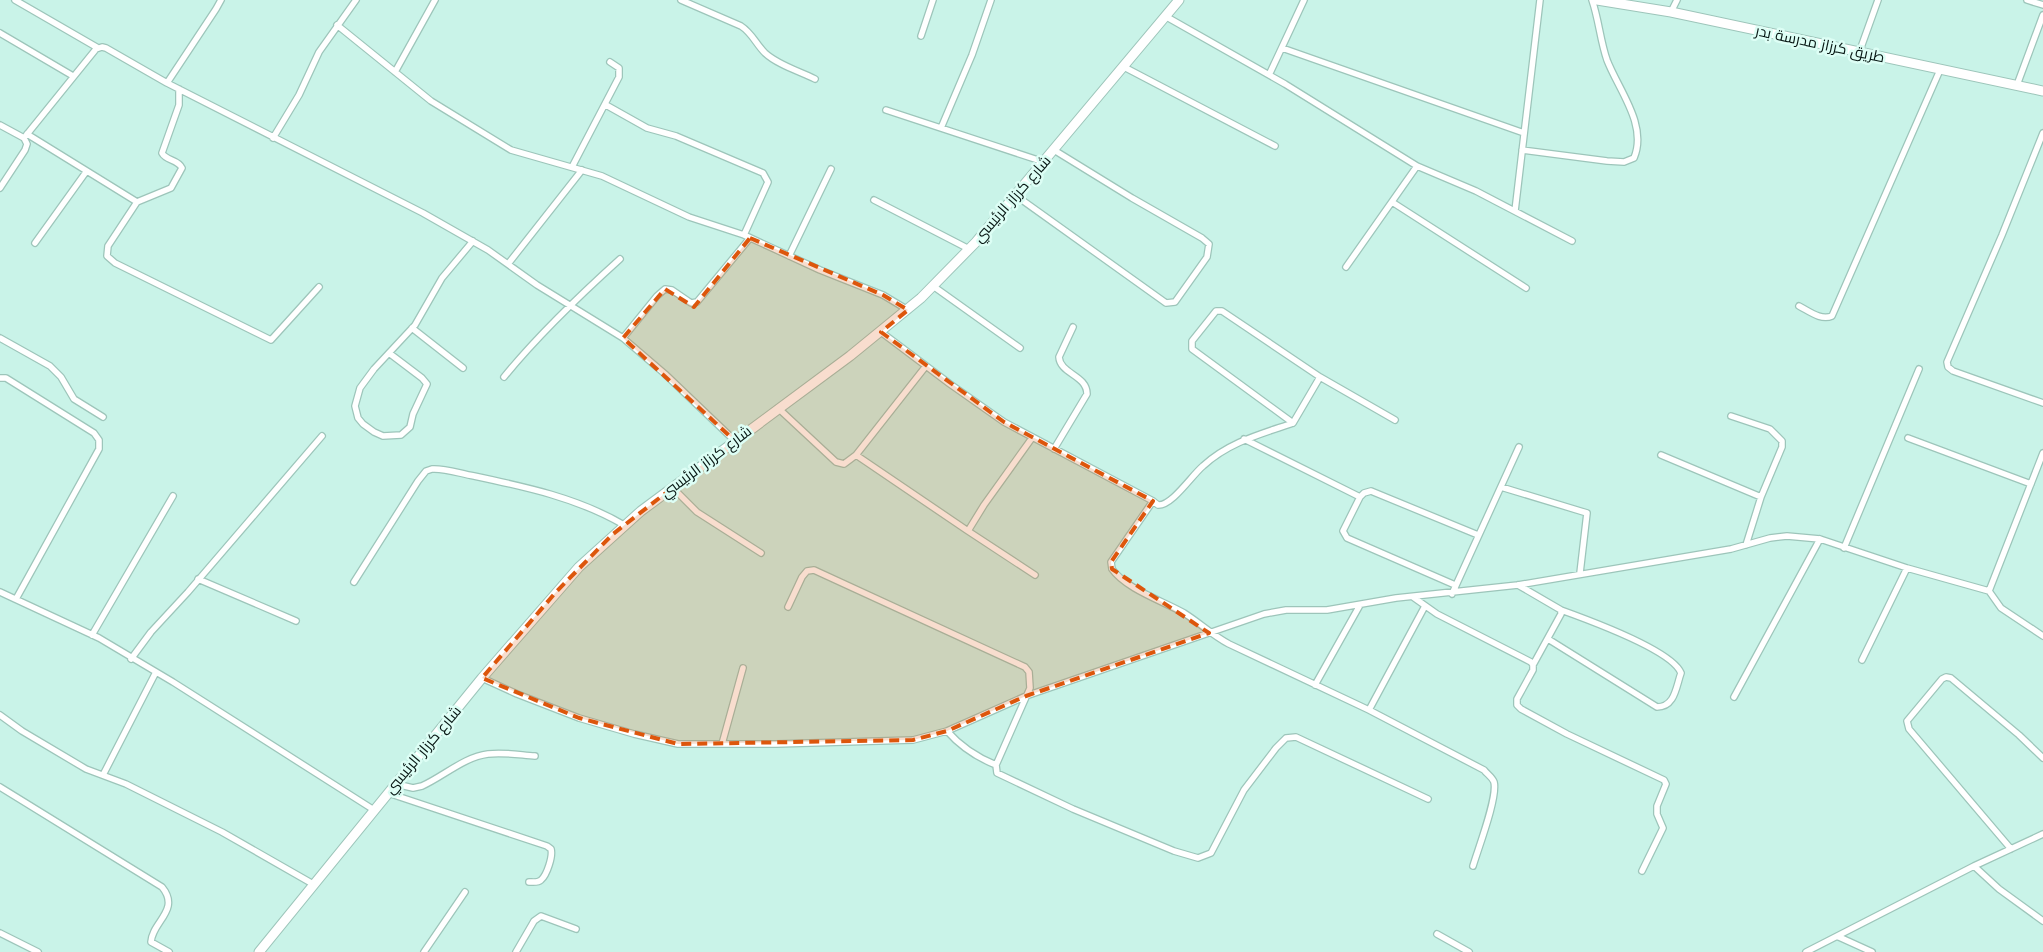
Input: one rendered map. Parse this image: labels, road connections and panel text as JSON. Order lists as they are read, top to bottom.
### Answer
{
  "streets": {
    "street": ["طريق كرزاز مدرسة بدر", "شارع كرزاز الرئيسي"]
  }
}
